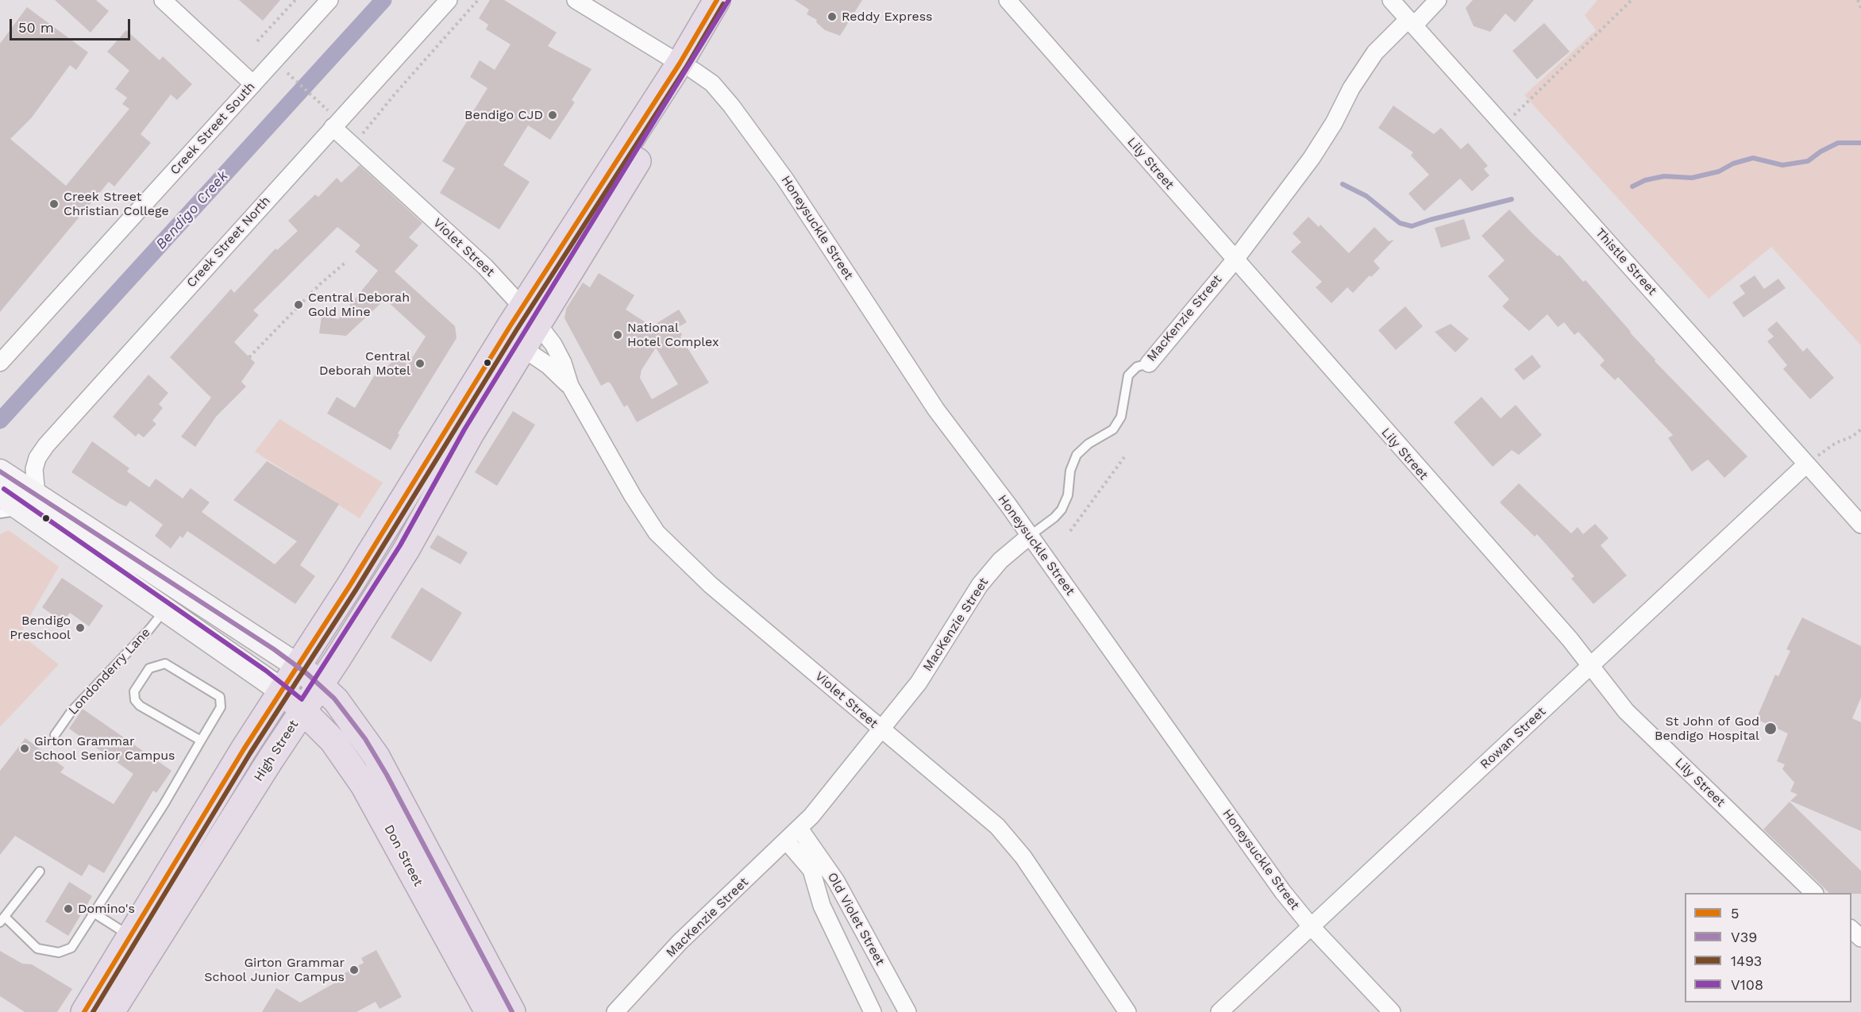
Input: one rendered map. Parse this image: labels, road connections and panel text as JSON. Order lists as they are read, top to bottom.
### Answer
{
  "streets": {
    "highway": ["High Street", "Don Street"],
    "street": [
      "Creek Street South",
      "Lily Street",
      "Honeysuckle Street",
      "Creek Street North",
      "Violet Street",
      "Thistle Street",
      "MacKenzie Street",
      "Rowan Street",
      "Old Violet Street"
    ],
    "lane": ["Londonderry Lane"]
  },
  "crossings": [
    ["Lily Street", "MacKenzie Street"],
    ["Lily Street", "Rowan Street"],
    ["Honeysuckle Street", "MacKenzie Street"],
    ["Honeysuckle Street", "Rowan Street"],
    ["Honeysuckle Street", "High Street"],
    ["Creek Street North", "Violet Street"],
    ["Violet Street", "MacKenzie Street"],
    ["Violet Street", "High Street"],
    ["Thistle Street", "MacKenzie Street"],
    ["Thistle Street", "Rowan Street"],
    ["MacKenzie Street", "Old Violet Street"],
    ["High Street", "Don Street"]
  ],
  "water": ["Bendigo Creek"],
  "places": [
    "Reddy Express",
    "Bendigo CJD",
    "Creek Street Christian College",
    "Central Deborah Gold Mine",
    "National Hotel Complex",
    "Central Deborah Motel",
    "Bendigo Preschool",
    "St John of God Bendigo Hospital",
    "Girton Grammar School Senior Campus",
    "Domino's",
    "Girton Grammar School Junior Campus"
  ],
  "lines": [
    "transit line 5",
    "transit line V108",
    "transit line 1493",
    "transit line V39"
  ],
  "legend": [
    "5",
    "V39",
    "1493",
    "V108"
  ],
  "scale_bar": "50 m"
}
